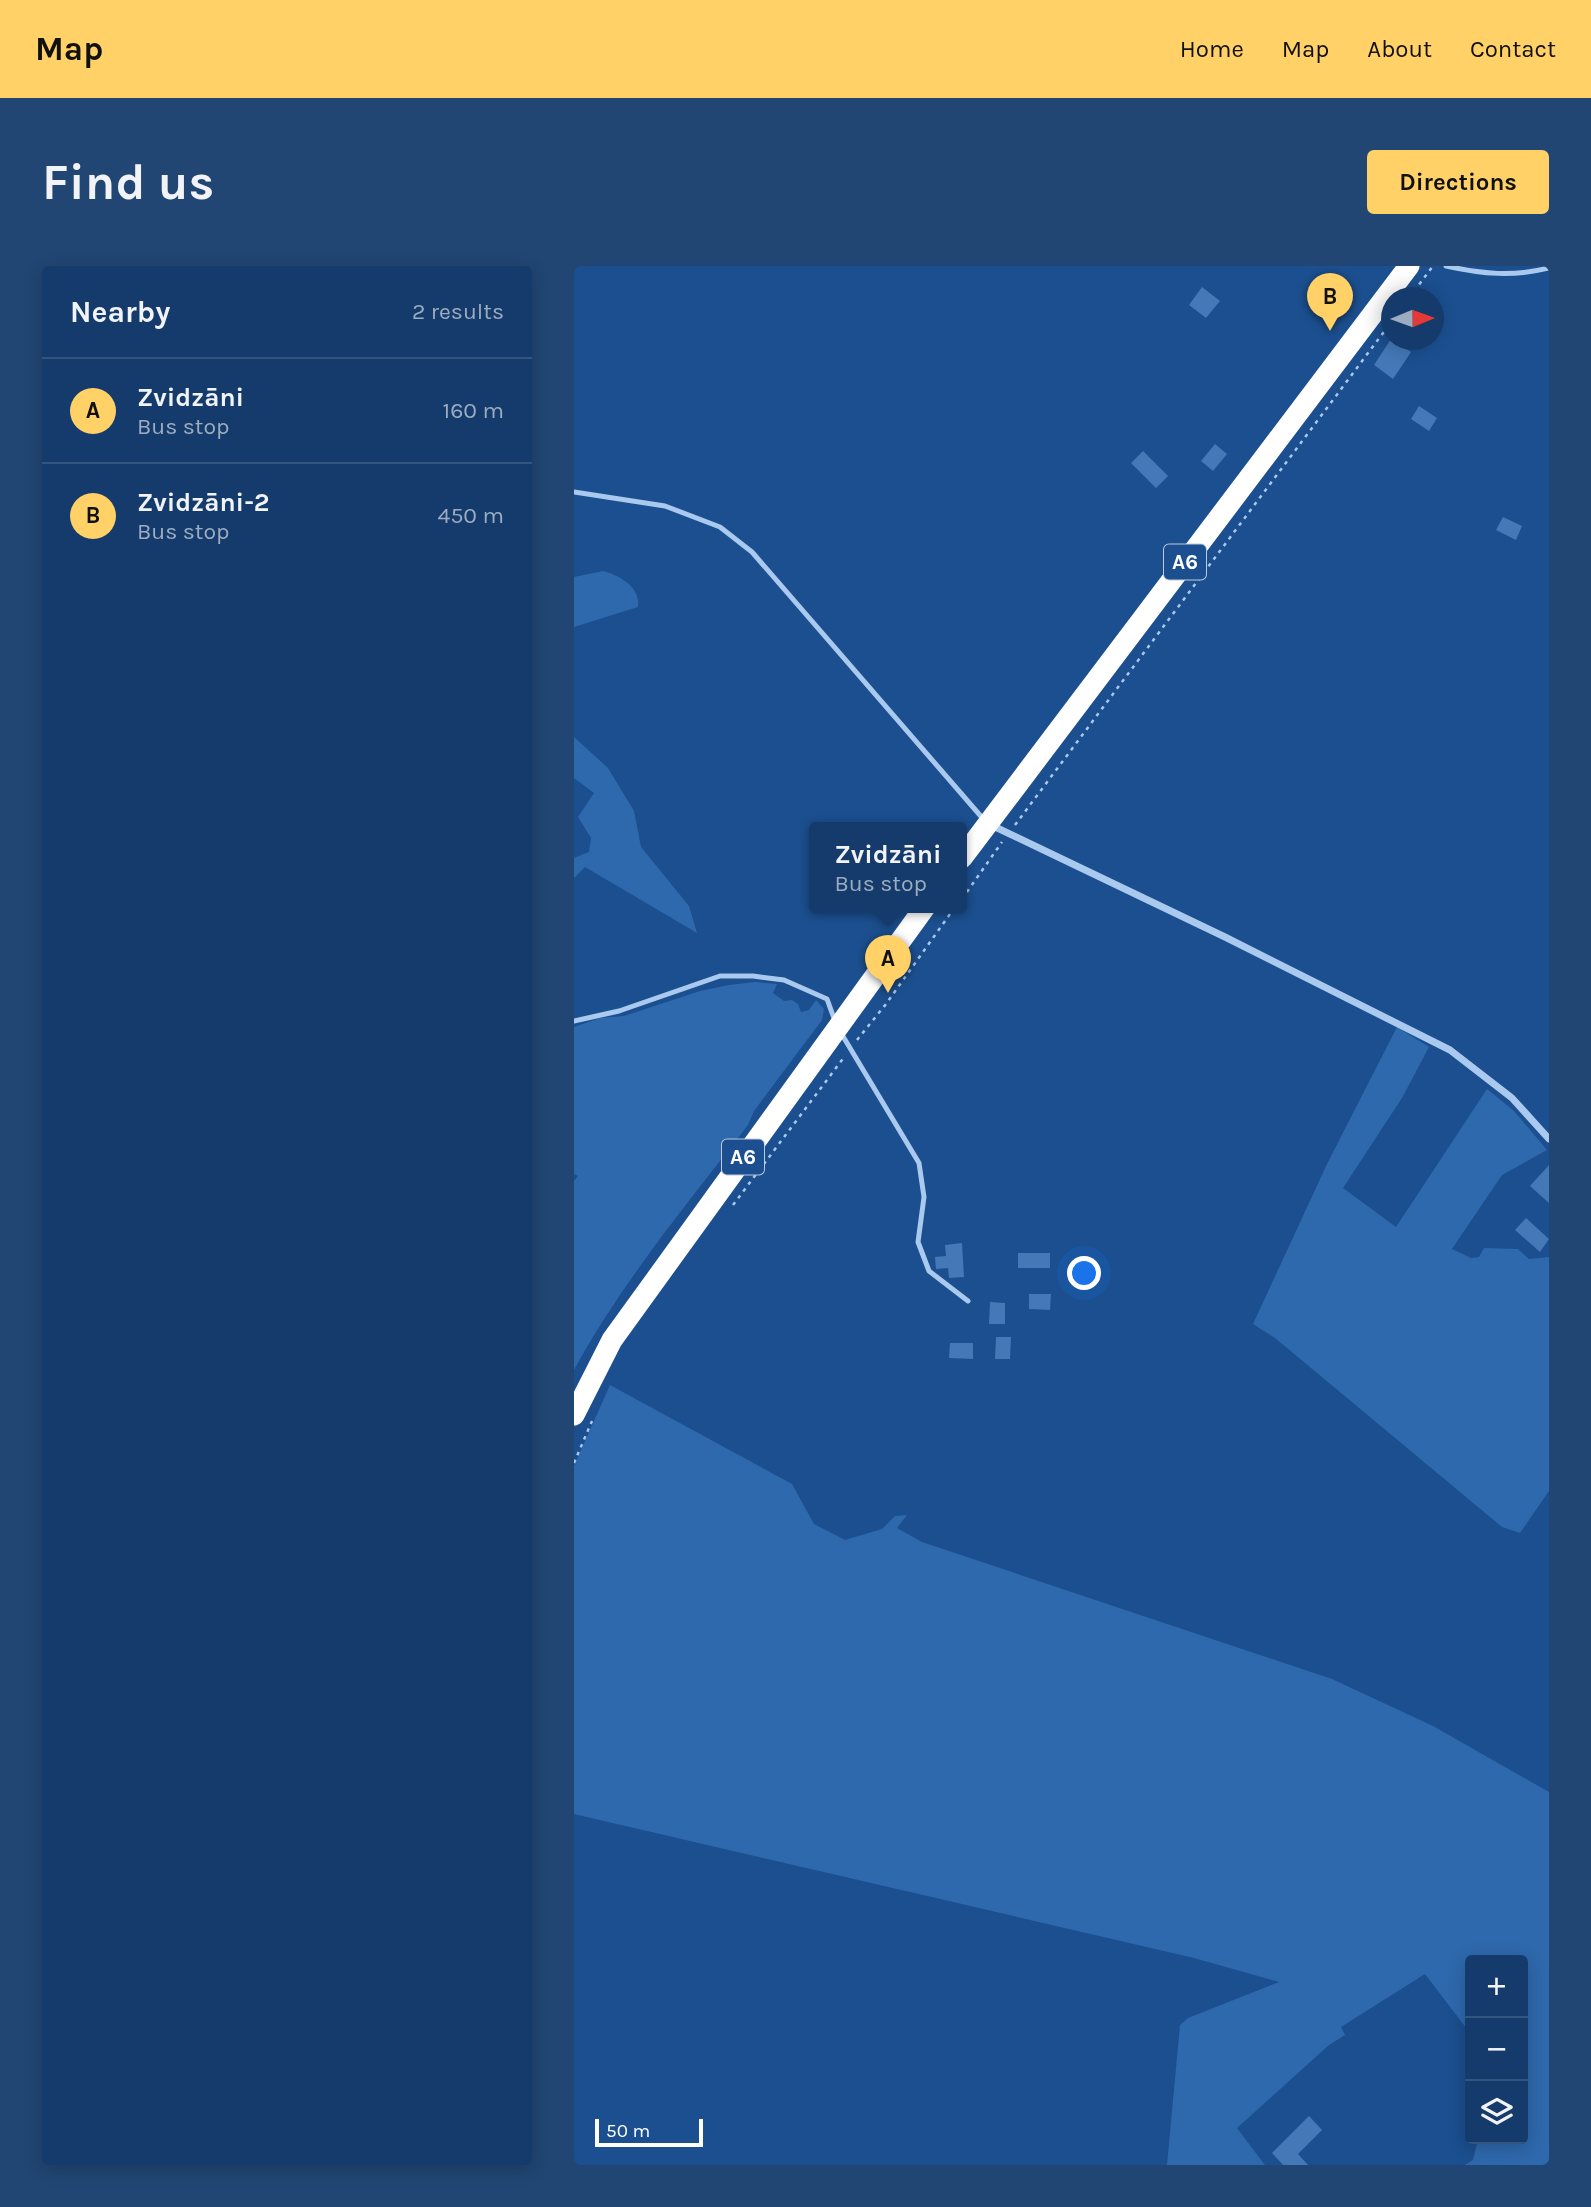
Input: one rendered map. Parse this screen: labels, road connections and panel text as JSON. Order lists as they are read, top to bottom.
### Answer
{
  "streets": {
    "highway": ["A6"]
  },
  "scale_bar": "50 m",
  "north": "right",
  "page": {
    "header": "Map",
    "nav": [
      "Home",
      "Map",
      "About",
      "Contact"
    ],
    "buttons": "Directions",
    "title": "Find us",
    "heading": ["Nearby", "2 results"],
    "pins": ["B", "A"],
    "list": [
      {
        "mark": "A",
        "name": "Zvidzāni",
        "note": "Bus stop",
        "value": "160 m"
      },
      {
        "mark": "B",
        "name": "Zvidzāni-2",
        "note": "Bus stop",
        "value": "450 m"
      }
    ],
    "popup": ["Zvidzāni", "Bus stop"],
    "map_buttons": ["+", "−"],
    "scale": "50 m"
  }
}
